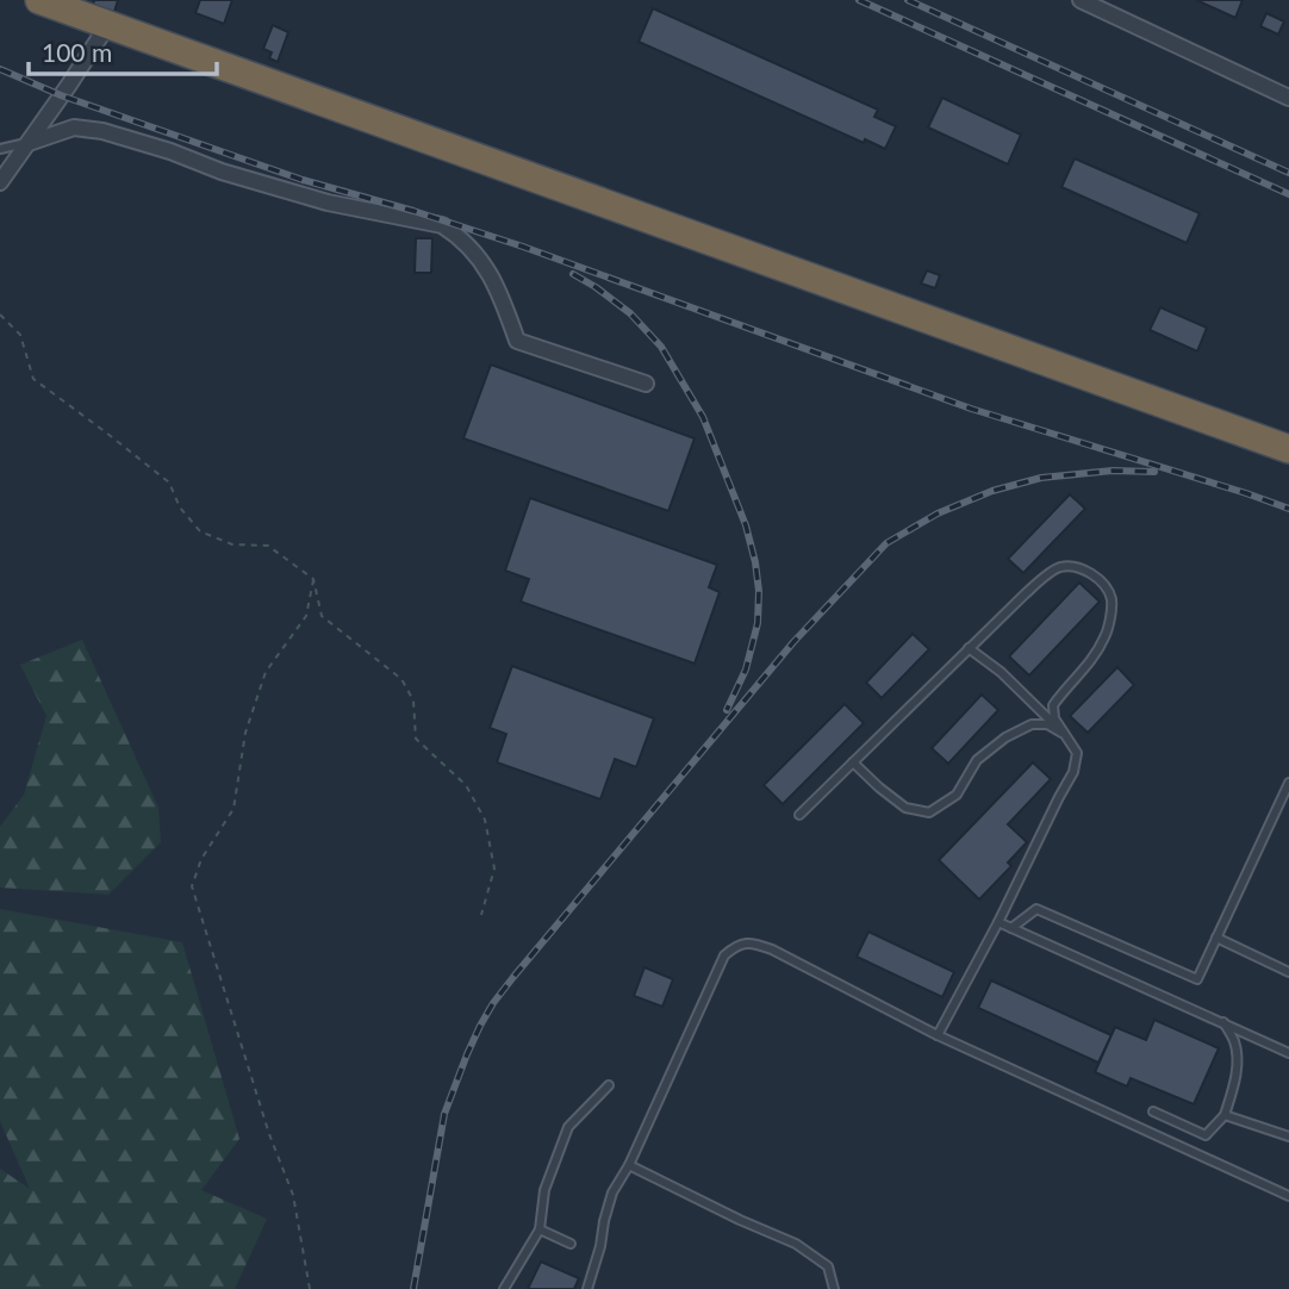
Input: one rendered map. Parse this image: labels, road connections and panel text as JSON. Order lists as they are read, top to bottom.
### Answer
{
  "scale_bar": "100 m"
}
